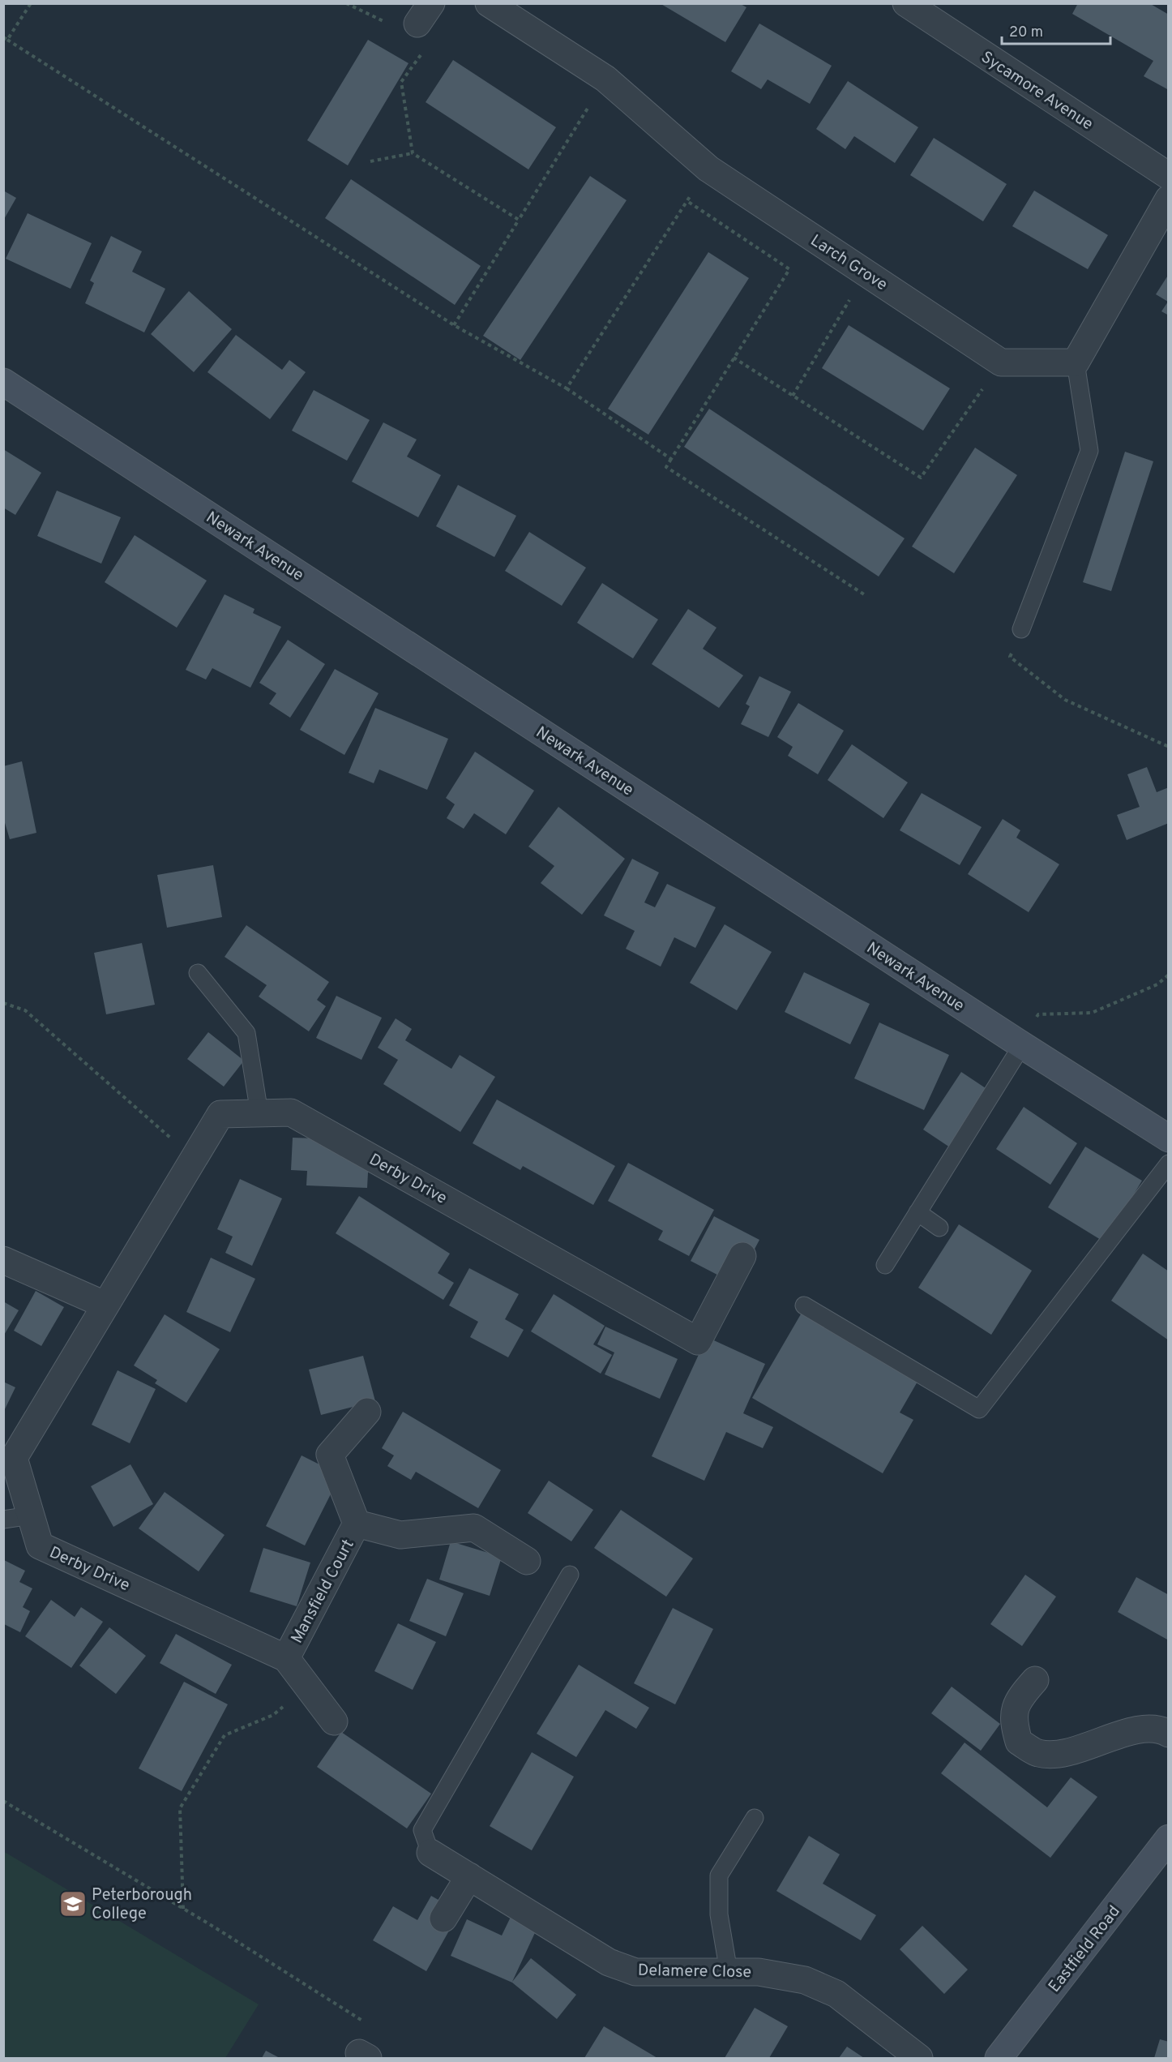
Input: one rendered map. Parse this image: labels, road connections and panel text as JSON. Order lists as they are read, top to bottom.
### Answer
{
  "streets": {
    "street": [
      "Sycamore Avenue",
      "Larch Grove",
      "Newark Avenue",
      "Derby Drive",
      "Mansfield Court",
      "Eastfield Road",
      "Delamere Close"
    ]
  },
  "crossings": [
    ["Derby Drive", "Mansfield Court"]
  ],
  "places": {
    "school or university": ["Peterborough College"]
  },
  "scale_bar": "20 m"
}
